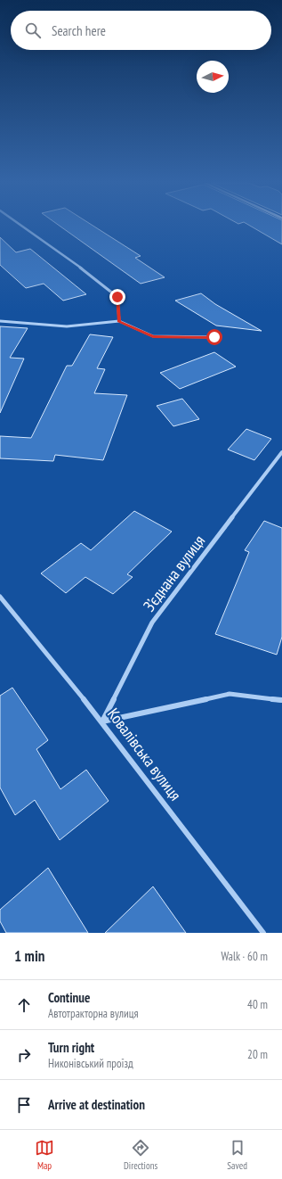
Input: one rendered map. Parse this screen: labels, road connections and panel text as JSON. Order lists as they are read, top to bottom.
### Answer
{
  "streets": {
    "street": ["З’єднана вулиця", "Ковалівська вулиця"]
  },
  "crossings": [
    ["З’єднана вулиця", "Ковалівська вулиця"]
  ],
  "north": "right",
  "page": {
    "search": "Search here",
    "heading": ["1 min", "Walk · 60 m"],
    "list": [
      ["Continue", "Автотракторна вулиця", "40 m"],
      ["Turn right", "Никонівський проїзд", "20 m"],
      "Arrive at destination"
    ],
    "nav": ["Map", "Directions", "Saved"]
  }
}
